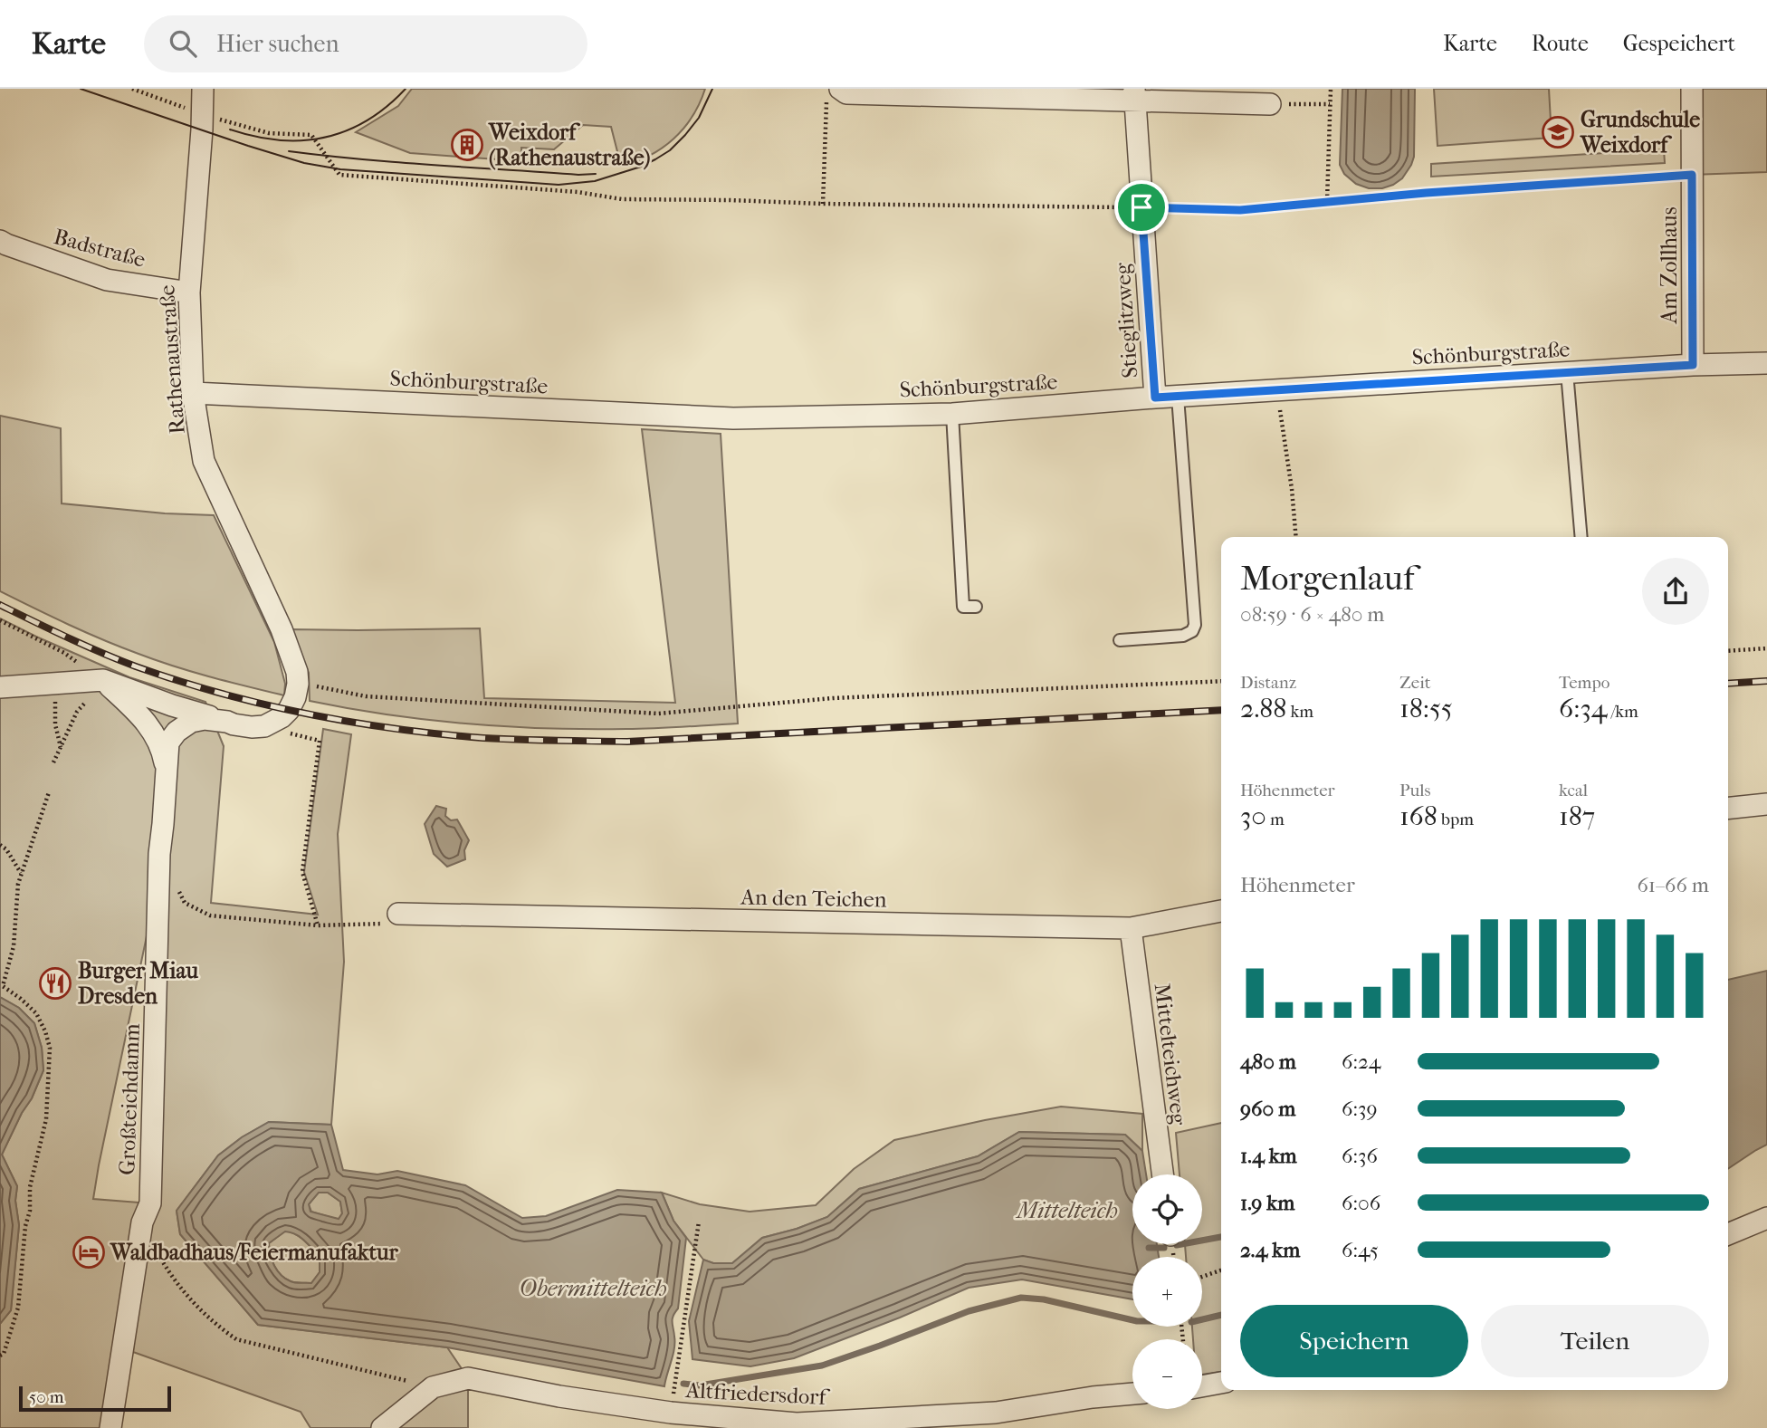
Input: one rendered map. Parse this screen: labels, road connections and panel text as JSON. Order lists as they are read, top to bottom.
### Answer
{
  "streets": {
    "street": [
      "Badstraße",
      "Am Zollhaus",
      "Stieglitzweg",
      "Schönburgstraße",
      "Rathenaustraße",
      "An den Teichen",
      "Mittelteichweg",
      "Großteichdamm",
      "Altfriedersdorf"
    ]
  },
  "crossings": [
    ["Badstraße", "Rathenaustraße"],
    ["Am Zollhaus", "Schönburgstraße"],
    ["Stieglitzweg", "Schönburgstraße"],
    ["Schönburgstraße", "Rathenaustraße"],
    ["An den Teichen", "Mittelteichweg"]
  ],
  "water": ["Mittelteich", "Obermittelteich"],
  "places": {
    "school or university": ["Grundschule Weixdorf"],
    "building": ["Weixdorf (Rathenaustraße)"],
    "restaurant": ["Burger Miau Dresden"],
    "hotel": ["Waldbadhaus/Feiermanufaktur"]
  },
  "scale_bar": "50 m",
  "page": {
    "header": "Karte",
    "search": "Hier suchen",
    "nav": ["Karte", "Route", "Gespeichert"],
    "heading": ["Morgenlauf", "08:59 · 6 × 480 m"],
    "stats": [
      ["Distanz", "2.88 km"],
      ["Zeit", "18:55"],
      ["Tempo", "6:34 /km"],
      ["Höhenmeter", "30 m"],
      ["Puls", "168 bpm"],
      ["kcal", "187"]
    ],
    "chart": ["Höhenmeter", "61–66 m"],
    "list": [
      {
        "name": "480 m",
        "note": "6:24"
      },
      {
        "name": "960 m",
        "note": "6:39"
      },
      {
        "name": "1.4 km",
        "note": "6:36"
      },
      {
        "name": "1.9 km",
        "note": "6:06"
      },
      {
        "name": "2.4 km",
        "note": "6:45"
      }
    ],
    "map_buttons": ["+", "−"],
    "buttons": ["Speichern", "Teilen"],
    "scale": "50 m"
  }
}
